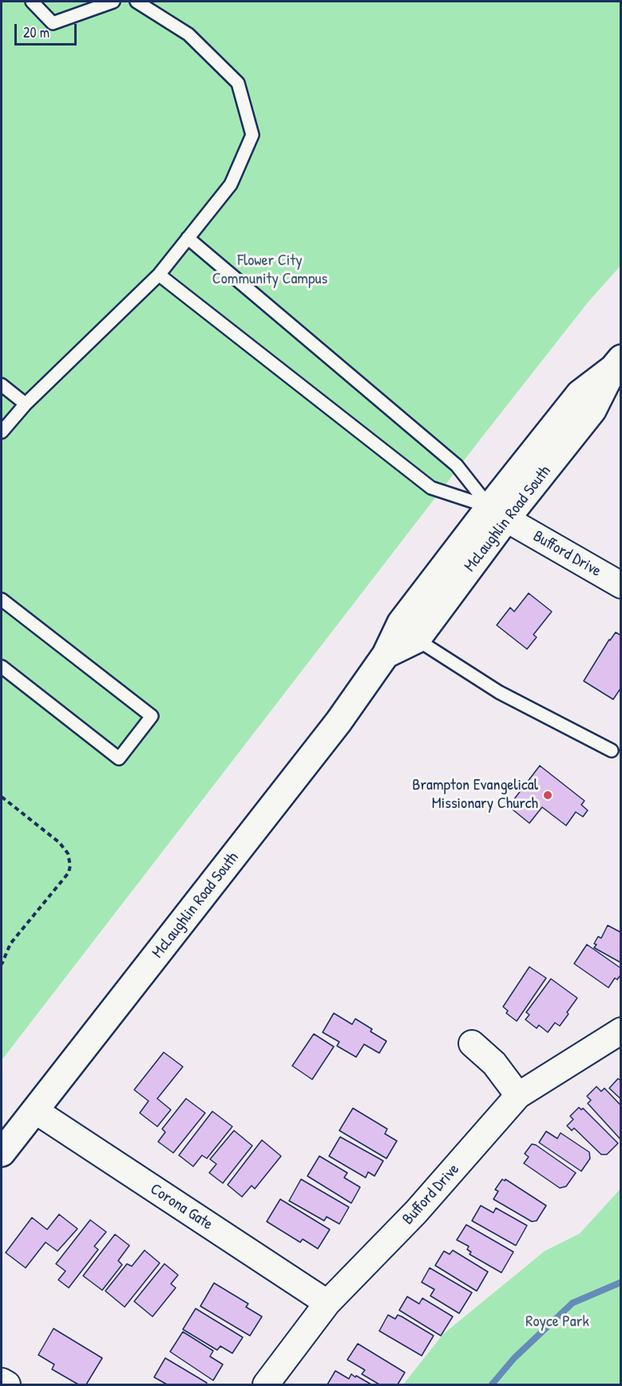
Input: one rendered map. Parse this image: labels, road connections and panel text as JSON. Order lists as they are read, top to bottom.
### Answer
{
  "streets": {
    "main road": ["McLaughlin Road South"],
    "street": ["Bufford Drive", "Corona Gate"]
  },
  "crossings": [
    ["McLaughlin Road South", "Bufford Drive"],
    ["McLaughlin Road South", "Corona Gate"],
    ["Bufford Drive", "Corona Gate"]
  ],
  "parks": ["Flower City Community Campus", "Royce Park"],
  "places": ["Brampton Evangelical Missionary Church"],
  "scale_bar": "20 m"
}
